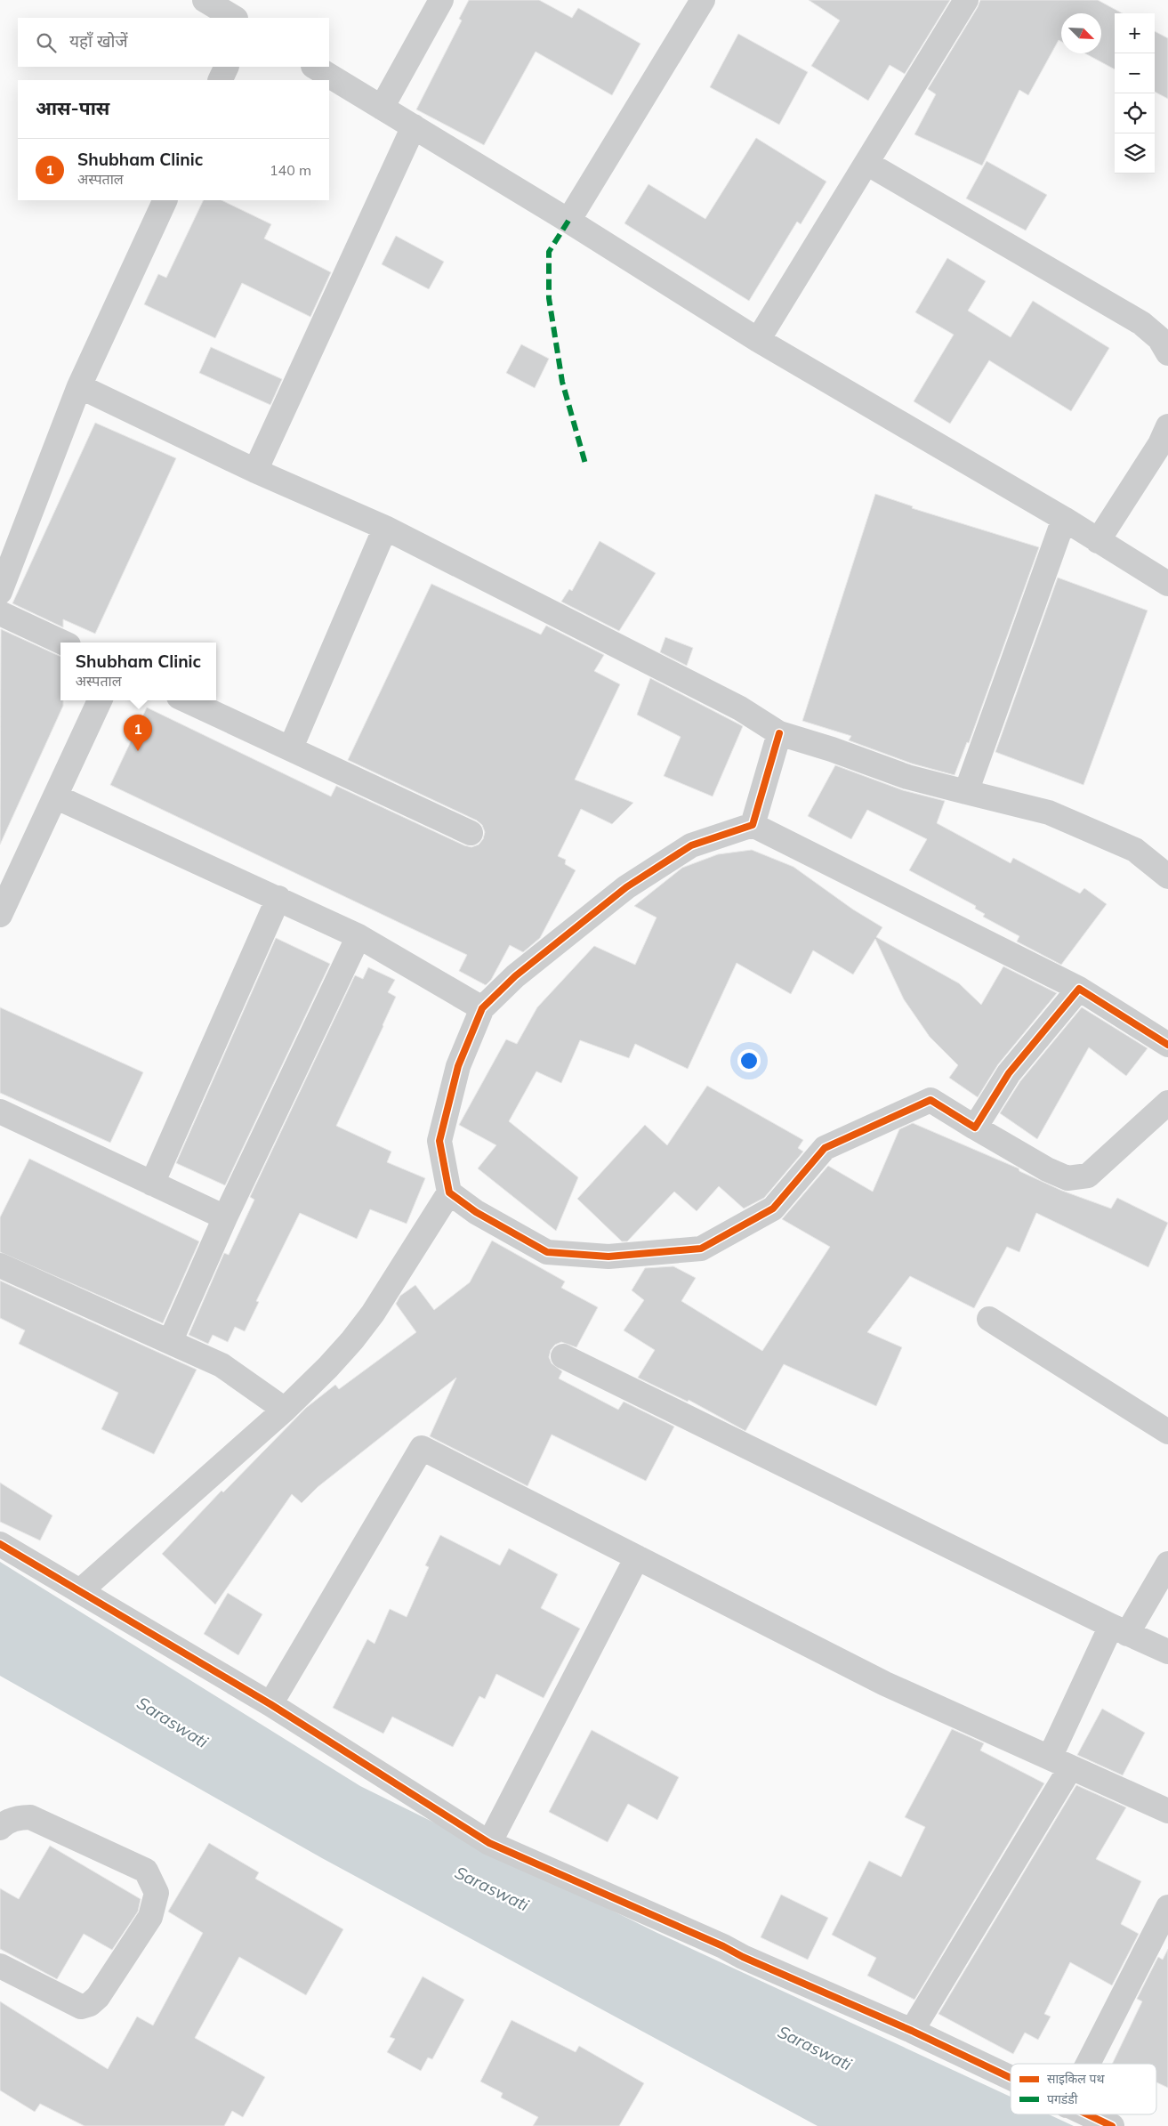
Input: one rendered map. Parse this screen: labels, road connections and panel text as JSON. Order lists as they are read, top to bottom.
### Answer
{
  "water": ["Saraswati"],
  "legend": ["साइकिल पथ", "पगडंडी"],
  "north": "bottom right",
  "page": {
    "map_buttons": ["+", "−"],
    "search": "यहाँ खोजें",
    "heading": "आस-पास",
    "list": [
      {
        "mark": "1",
        "name": "Shubham Clinic",
        "note": "अस्पताल",
        "value": "140 m"
      }
    ],
    "popup": ["Shubham Clinic", "अस्पताल"],
    "pins": "1"
  }
}
